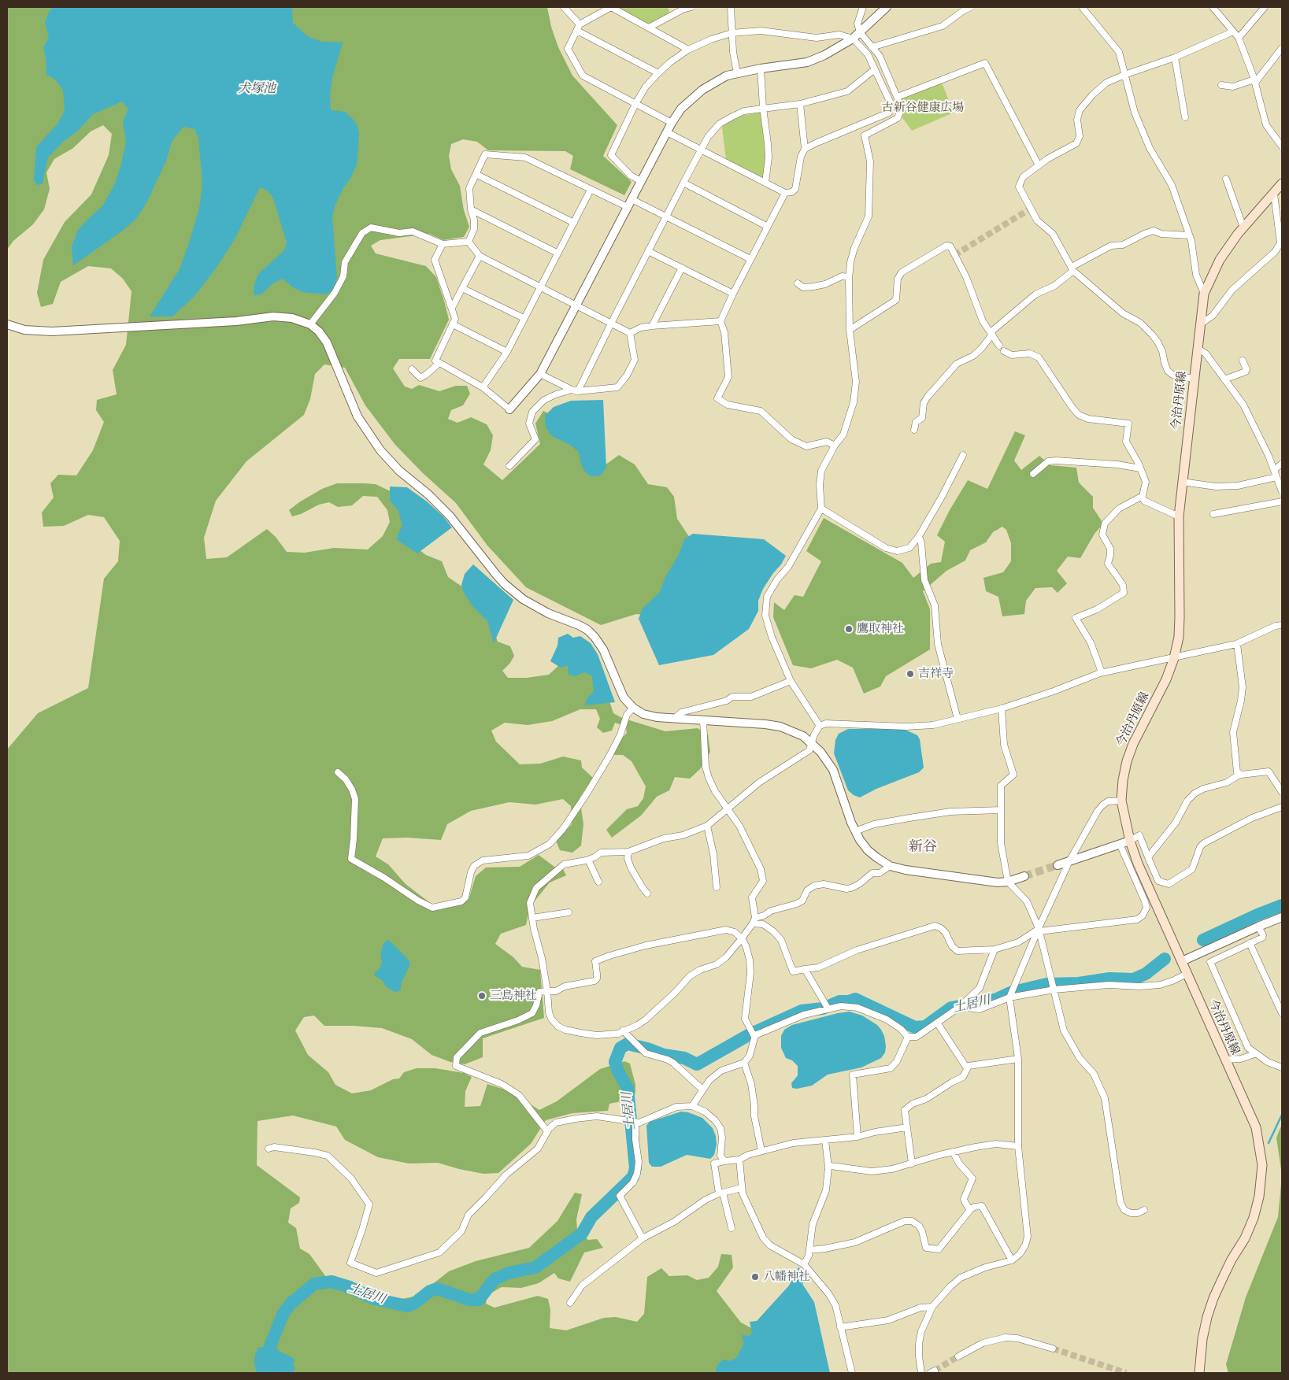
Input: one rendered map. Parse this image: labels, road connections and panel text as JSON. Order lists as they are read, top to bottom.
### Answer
{
  "streets": {
    "main road": ["今治丹原線"]
  },
  "districts": ["新谷"],
  "water": ["犬塚池", "土居川"],
  "parks": ["古新谷健康広場"],
  "places": [
    "鷹取神社",
    "吉祥寺",
    "三島神社",
    "八幡神社"
  ]
}
